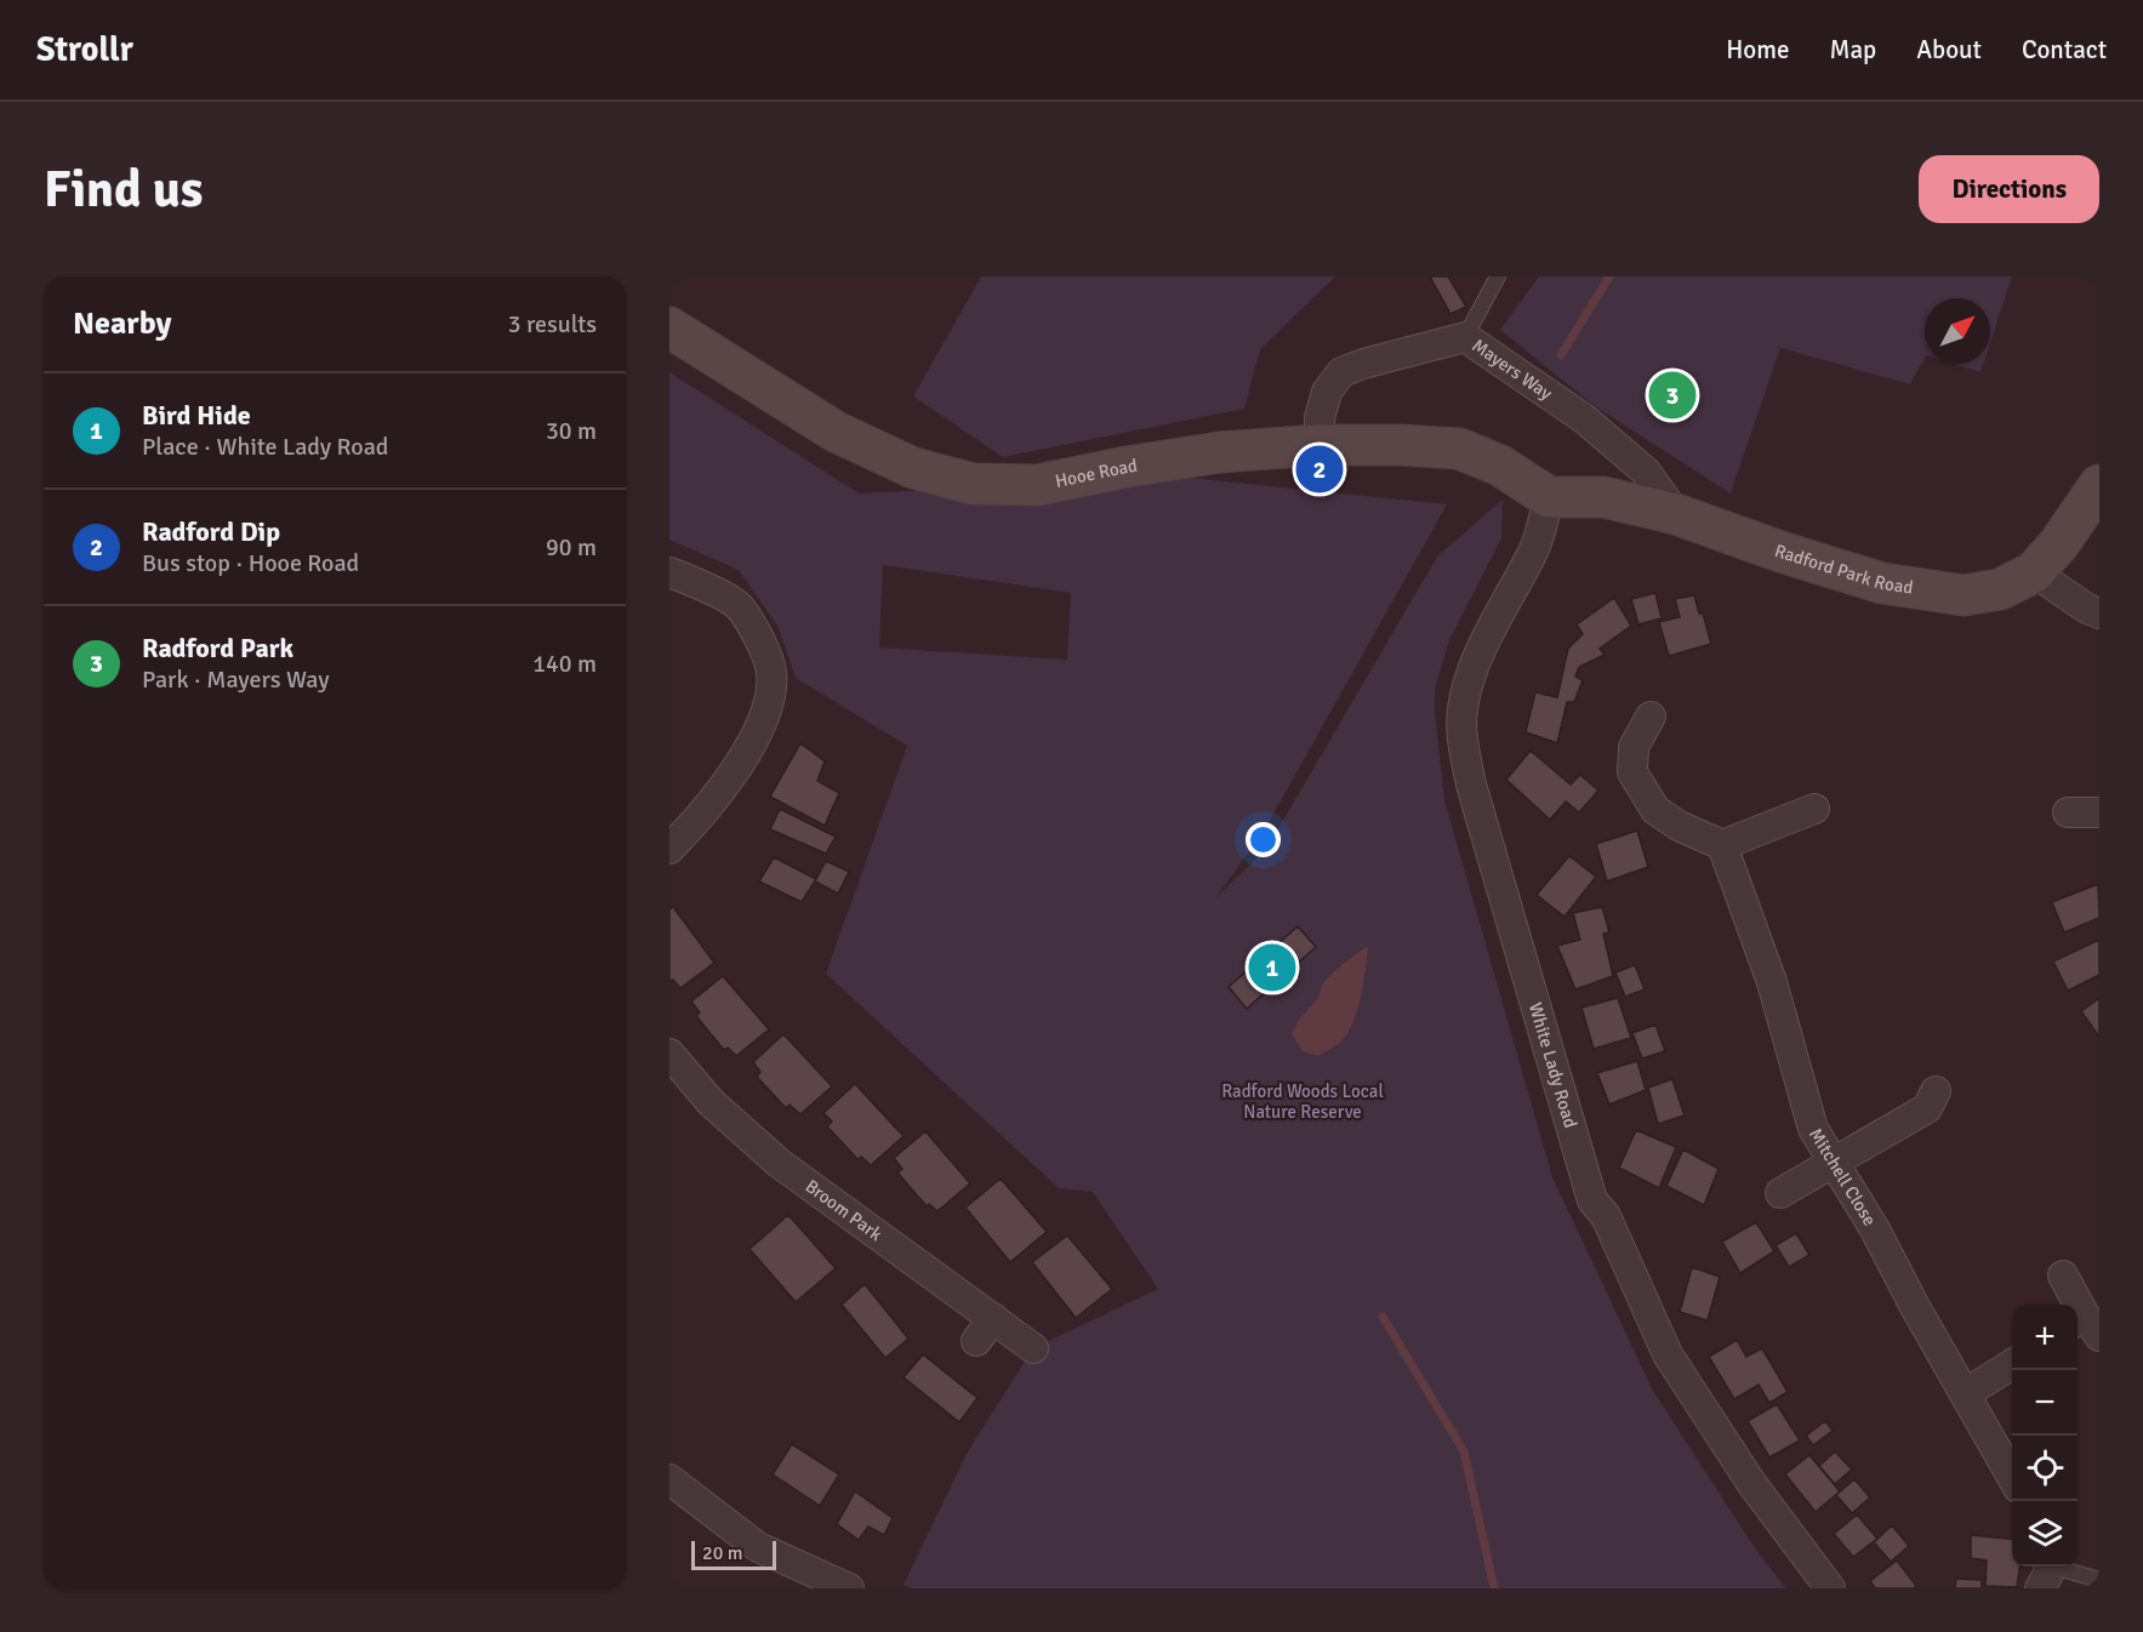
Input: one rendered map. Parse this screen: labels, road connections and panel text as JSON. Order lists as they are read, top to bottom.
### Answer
{
  "streets": {
    "street": [
      "Mayers Way",
      "Hooe Road",
      "Radford Park Road",
      "White Lady Road",
      "Mitchell Close",
      "Broom Park"
    ]
  },
  "crossings": [
    ["Mayers Way", "Hooe Road"],
    ["Mayers Way", "Radford Park Road"],
    ["Hooe Road", "Radford Park Road"],
    ["Hooe Road", "White Lady Road"],
    ["Radford Park Road", "White Lady Road"]
  ],
  "parks": ["Radford Woods Local Nature Reserve"],
  "scale_bar": "20 m",
  "north": "top right",
  "page": {
    "header": "Strollr",
    "nav": [
      "Home",
      "Map",
      "About",
      "Contact"
    ],
    "buttons": "Directions",
    "title": "Find us",
    "heading": ["Nearby", "3 results"],
    "pins": ["3", "2", "1"],
    "list": [
      {
        "mark": "1",
        "name": "Bird Hide",
        "note": "Place · White Lady Road",
        "value": "30 m"
      },
      {
        "mark": "2",
        "name": "Radford Dip",
        "note": "Bus stop · Hooe Road",
        "value": "90 m"
      },
      {
        "mark": "3",
        "name": "Radford Park",
        "note": "Park · Mayers Way",
        "value": "140 m"
      }
    ],
    "map_buttons": ["+", "−"],
    "scale": "20 m"
  }
}
